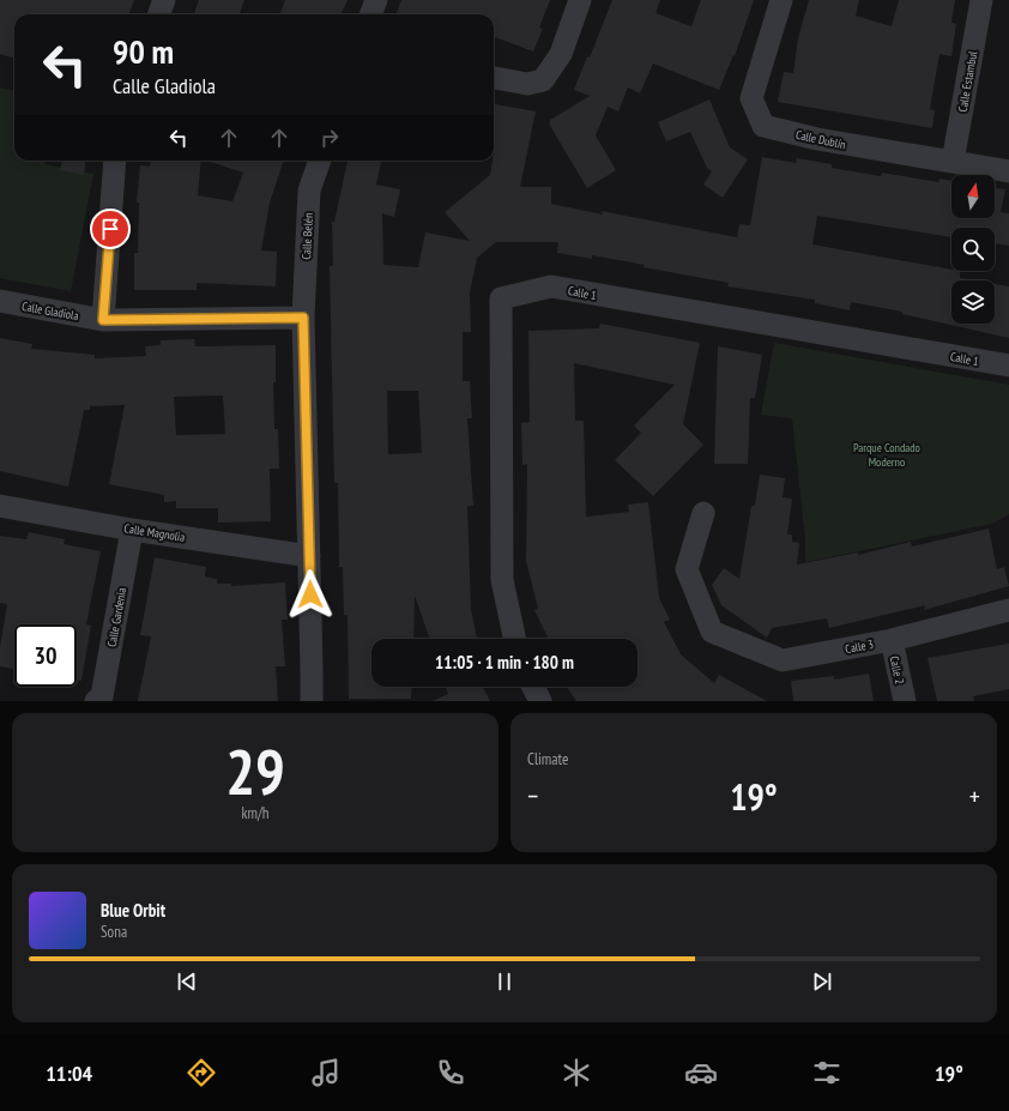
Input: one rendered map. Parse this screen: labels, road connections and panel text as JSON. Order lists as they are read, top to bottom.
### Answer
{
  "streets": {
    "street": [
      "Calle Estambul",
      "Calle Dublín",
      "Calle Belén",
      "Calle 1",
      "Calle Gladiola",
      "Calle Magnolia",
      "Calle Gardenia",
      "Calle 3",
      "Calle 2"
    ]
  },
  "crossings": [
    ["Calle Estambul", "Calle Dublín"],
    ["Calle Belén", "Calle Gladiola"],
    ["Calle Belén", "Calle Magnolia"],
    ["Calle Magnolia", "Calle Gardenia"],
    ["Calle 3", "Calle 2"]
  ],
  "parks": ["Parque Condado Moderno"],
  "north": "top",
  "page": {
    "turn": ["90 m", "Calle Gladiola"],
    "limit": "30",
    "trip": "11:05 · 1 min · 180 m",
    "tile": [
      ["29", "km/h"],
      "Climate"
    ],
    "heat": ["−", "19°", "+"],
    "song": ["Blue Orbit", "Sona"],
    "tabs": ["11:04", "19°"]
  }
}
